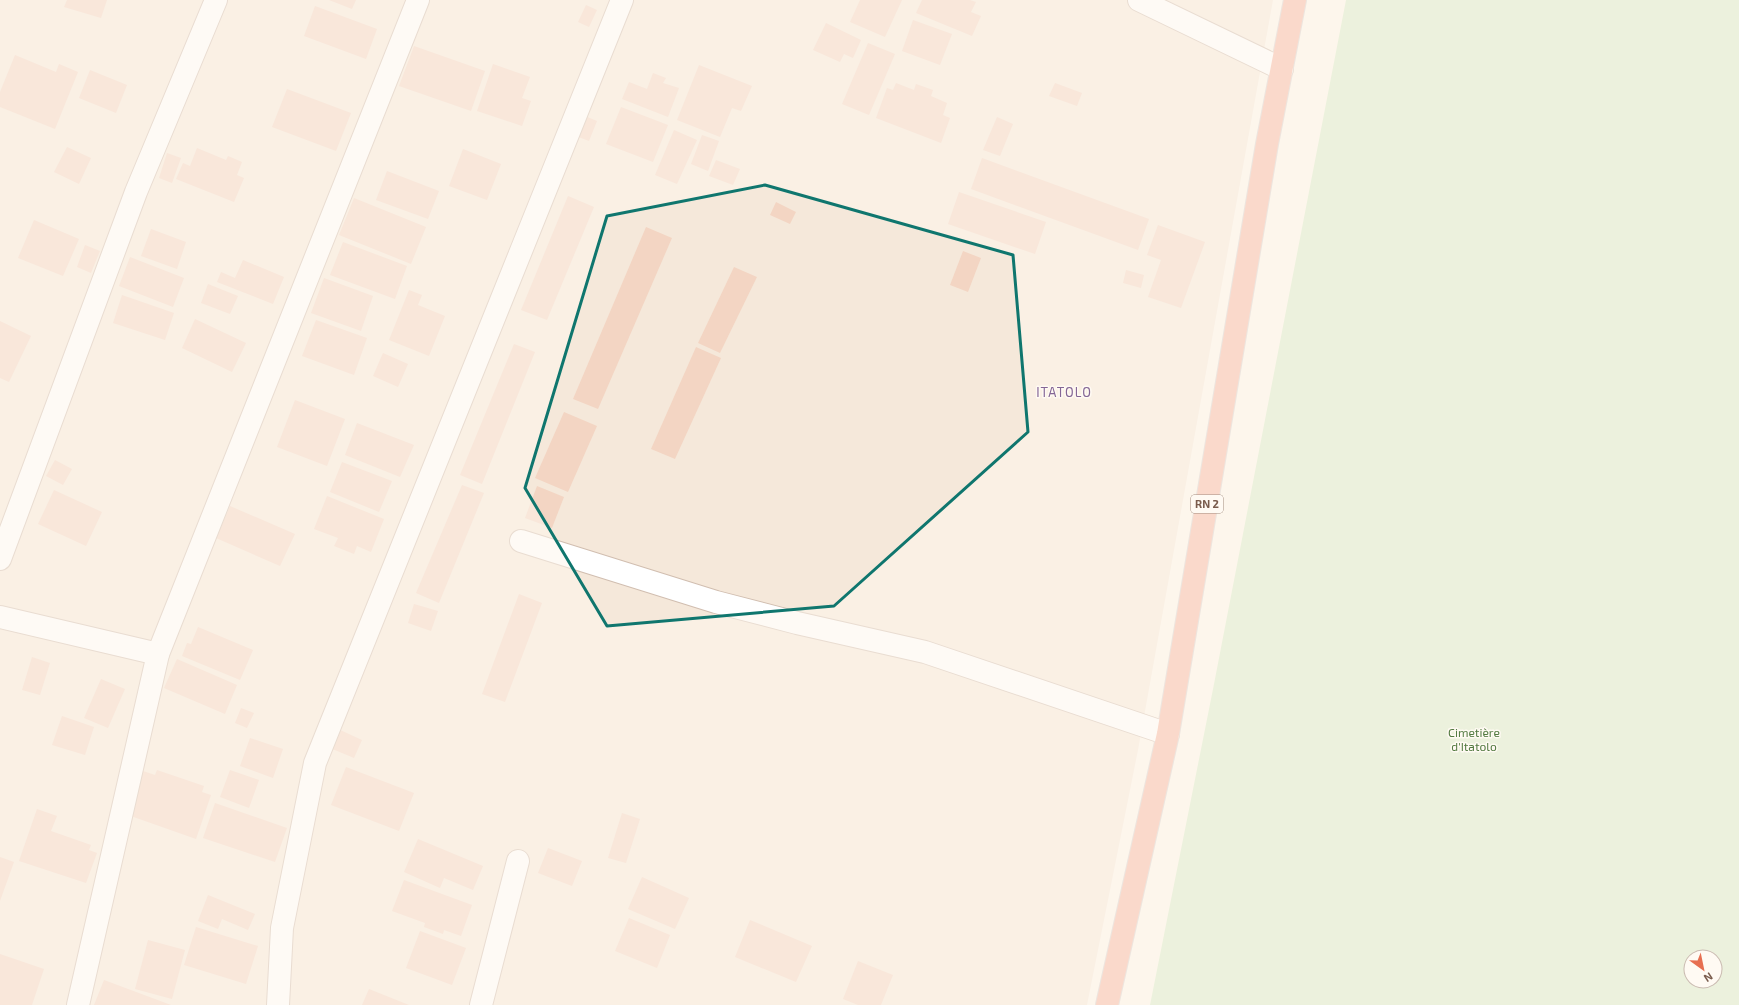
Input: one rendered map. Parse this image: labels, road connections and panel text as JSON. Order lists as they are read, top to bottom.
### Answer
{
  "streets": {
    "highway": ["RN 2"]
  },
  "districts": ["ITATOLO"],
  "parks": ["Cimetière d'Itatolo"],
  "north": "bottom right"
}
